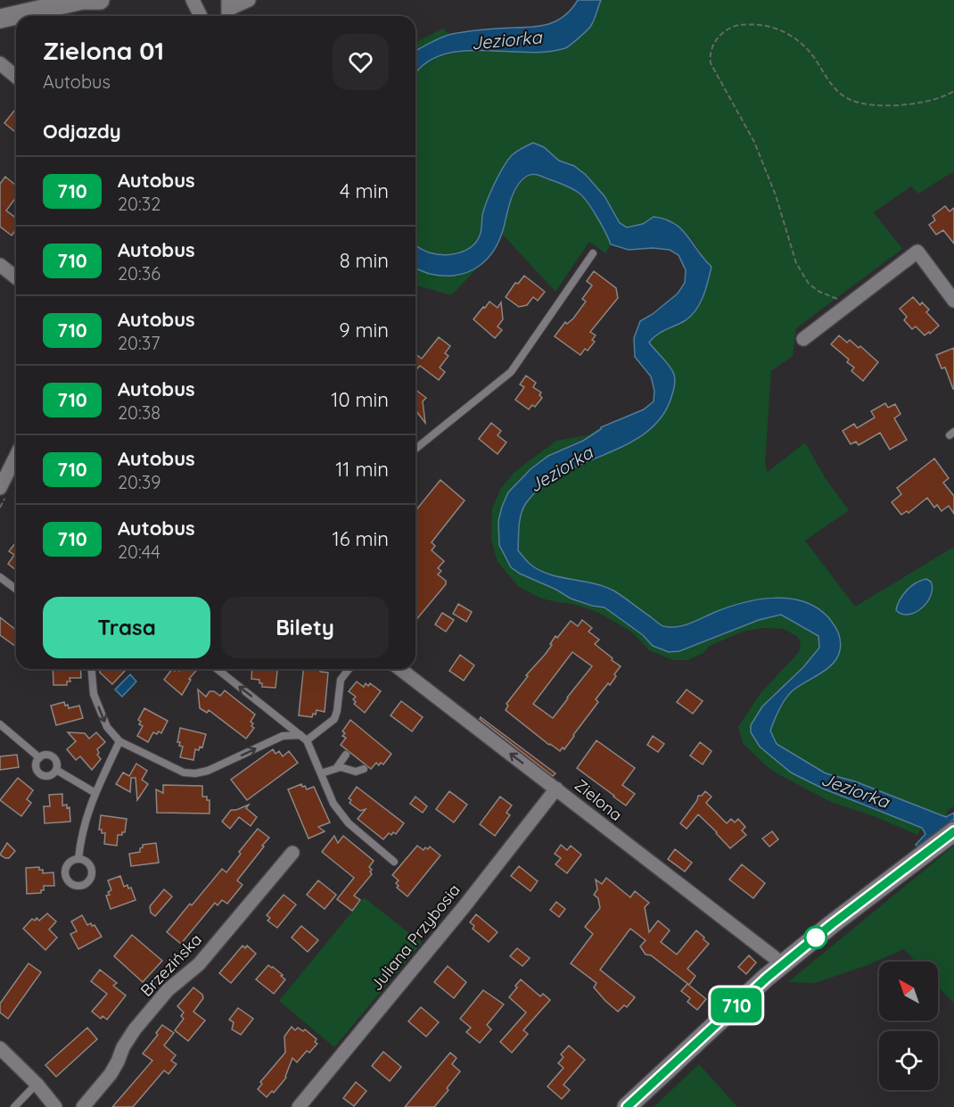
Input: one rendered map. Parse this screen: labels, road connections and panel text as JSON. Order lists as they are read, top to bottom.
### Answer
{
  "streets": {
    "street": ["Zielona", "Juliana Przybosia", "Brzezińska"]
  },
  "crossings": [
    ["Zielona", "Juliana Przybosia"]
  ],
  "one_way": ["Zielona"],
  "water": ["Jeziorka"],
  "lines": ["bus line 710"],
  "north": "top left",
  "page": {
    "on_map": "710",
    "heading": [
      ["Zielona 01", "Autobus"],
      "Odjazdy"
    ],
    "list": [
      {
        "mark": "710",
        "name": "Autobus",
        "note": "20:32",
        "value": "4 min"
      },
      {
        "mark": "710",
        "name": "Autobus",
        "note": "20:36",
        "value": "8 min"
      },
      {
        "mark": "710",
        "name": "Autobus",
        "note": "20:37",
        "value": "9 min"
      },
      {
        "mark": "710",
        "name": "Autobus",
        "note": "20:38",
        "value": "10 min"
      },
      {
        "mark": "710",
        "name": "Autobus",
        "note": "20:39",
        "value": "11 min"
      },
      {
        "mark": "710",
        "name": "Autobus",
        "note": "20:44",
        "value": "16 min"
      }
    ],
    "buttons": ["Trasa", "Bilety"]
  }
}
